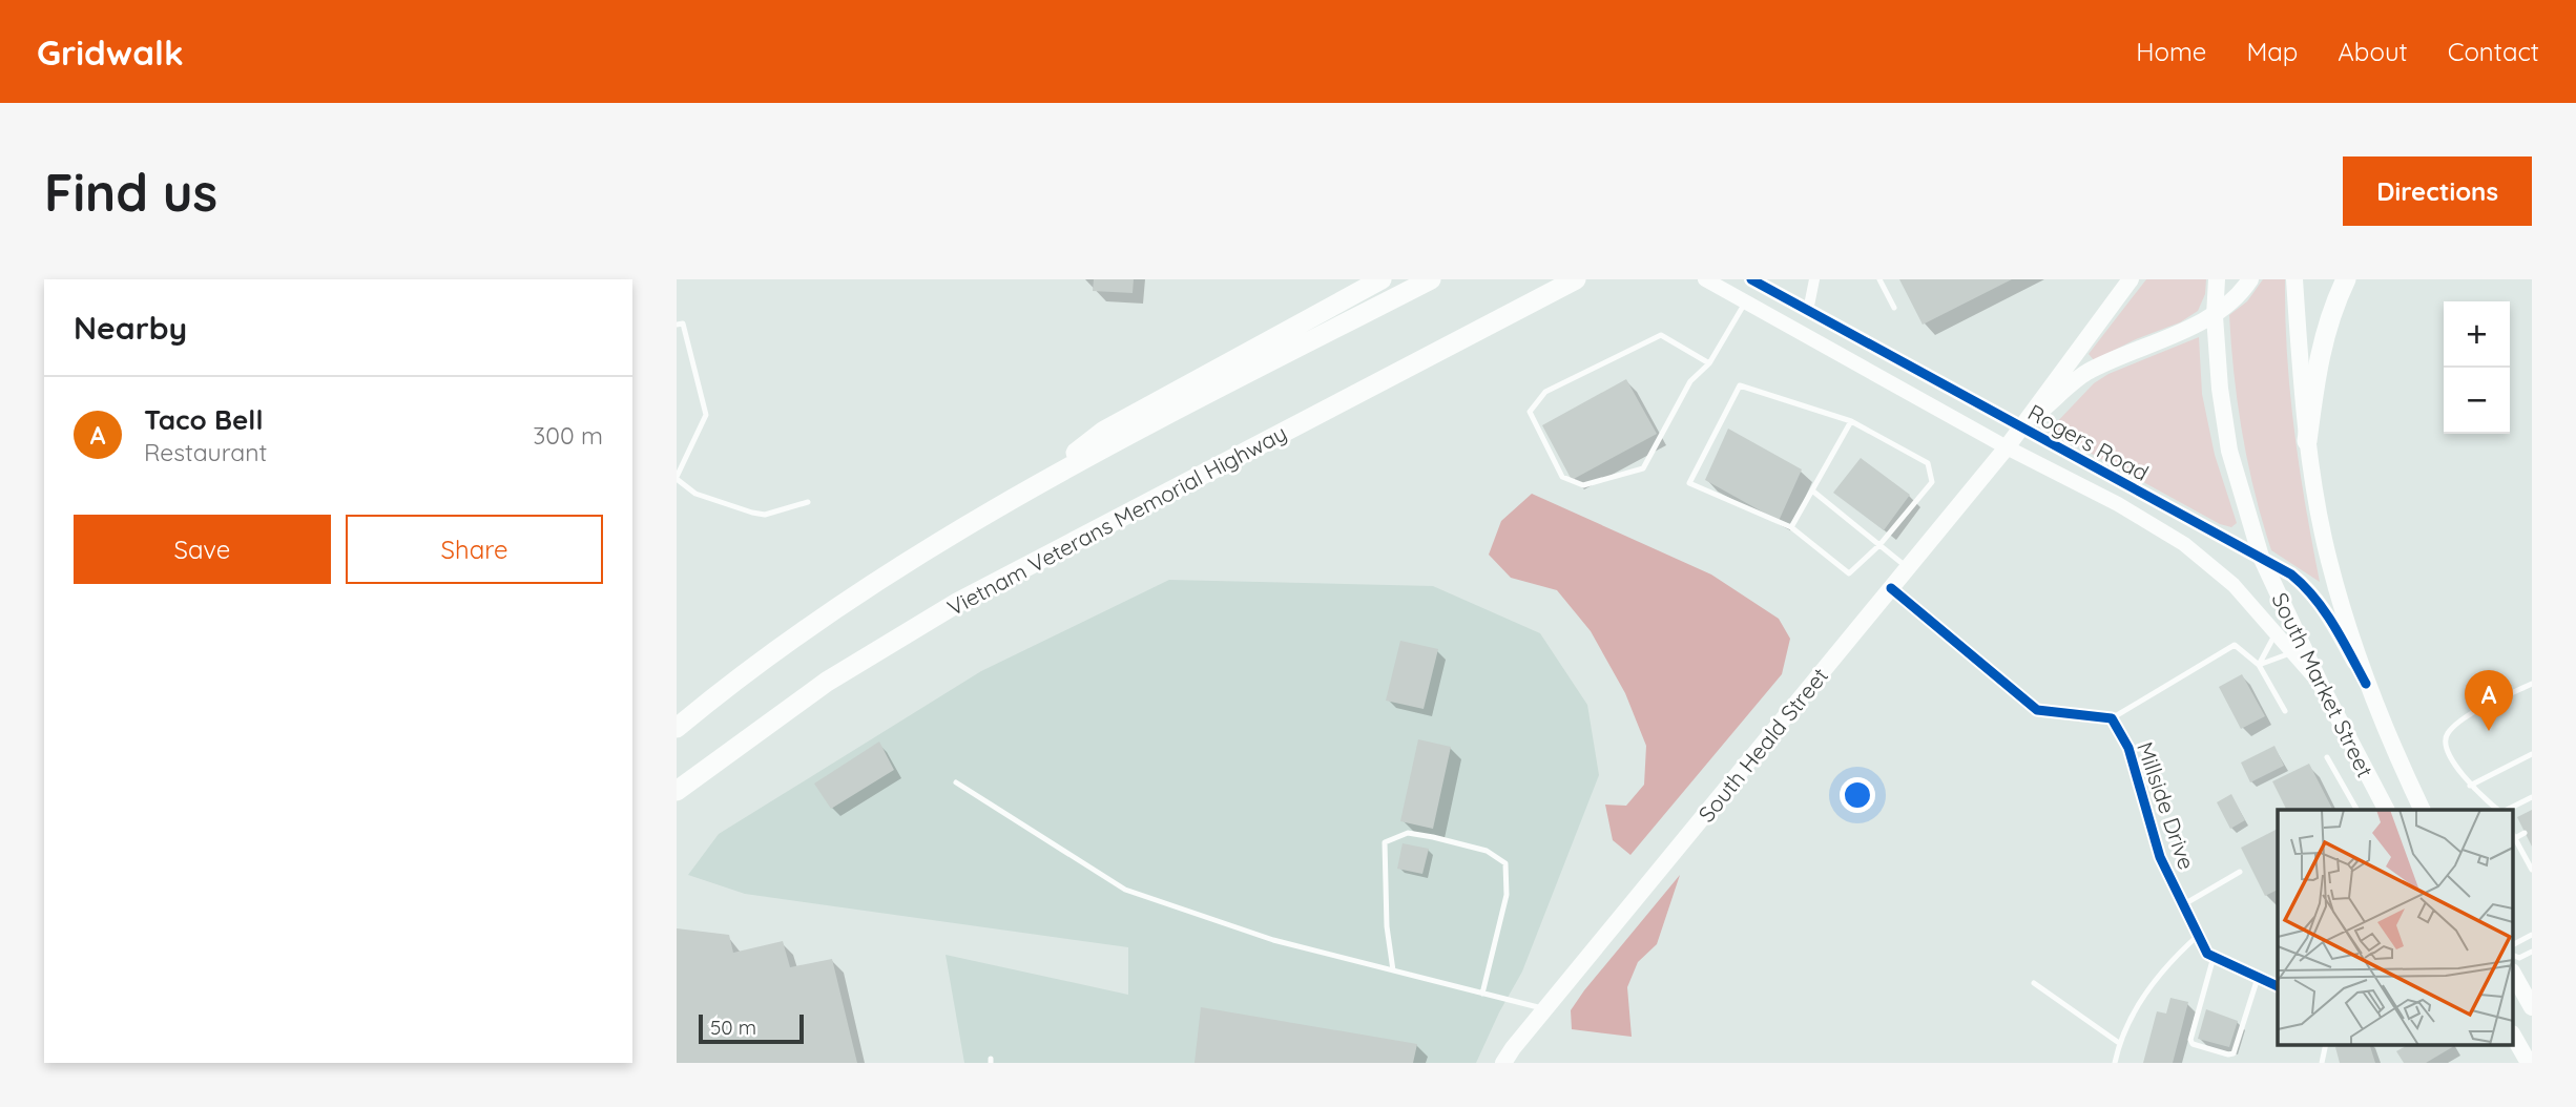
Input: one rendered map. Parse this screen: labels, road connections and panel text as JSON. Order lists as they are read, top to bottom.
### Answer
{
  "streets": {
    "highway": ["Vietnam Veterans Memorial Highway"],
    "main road": ["South Market Street", "South Heald Street"],
    "street": ["Rogers Road", "Millside Drive"]
  },
  "crossings": [
    ["Rogers Road", "South Market Street"],
    ["Rogers Road", "South Heald Street"],
    ["South Market Street", "South Heald Street"]
  ],
  "scale_bar": "50 m",
  "page": {
    "header": "Gridwalk",
    "nav": [
      "Home",
      "Map",
      "About",
      "Contact"
    ],
    "buttons": [
      "Directions",
      ["Save", "Share"]
    ],
    "title": "Find us",
    "heading": "Nearby",
    "map_buttons": ["+", "−"],
    "list": [
      {
        "mark": "A",
        "name": "Taco Bell",
        "note": "Restaurant",
        "value": "300 m"
      }
    ],
    "pins": "A",
    "scale": "50 m"
  }
}
